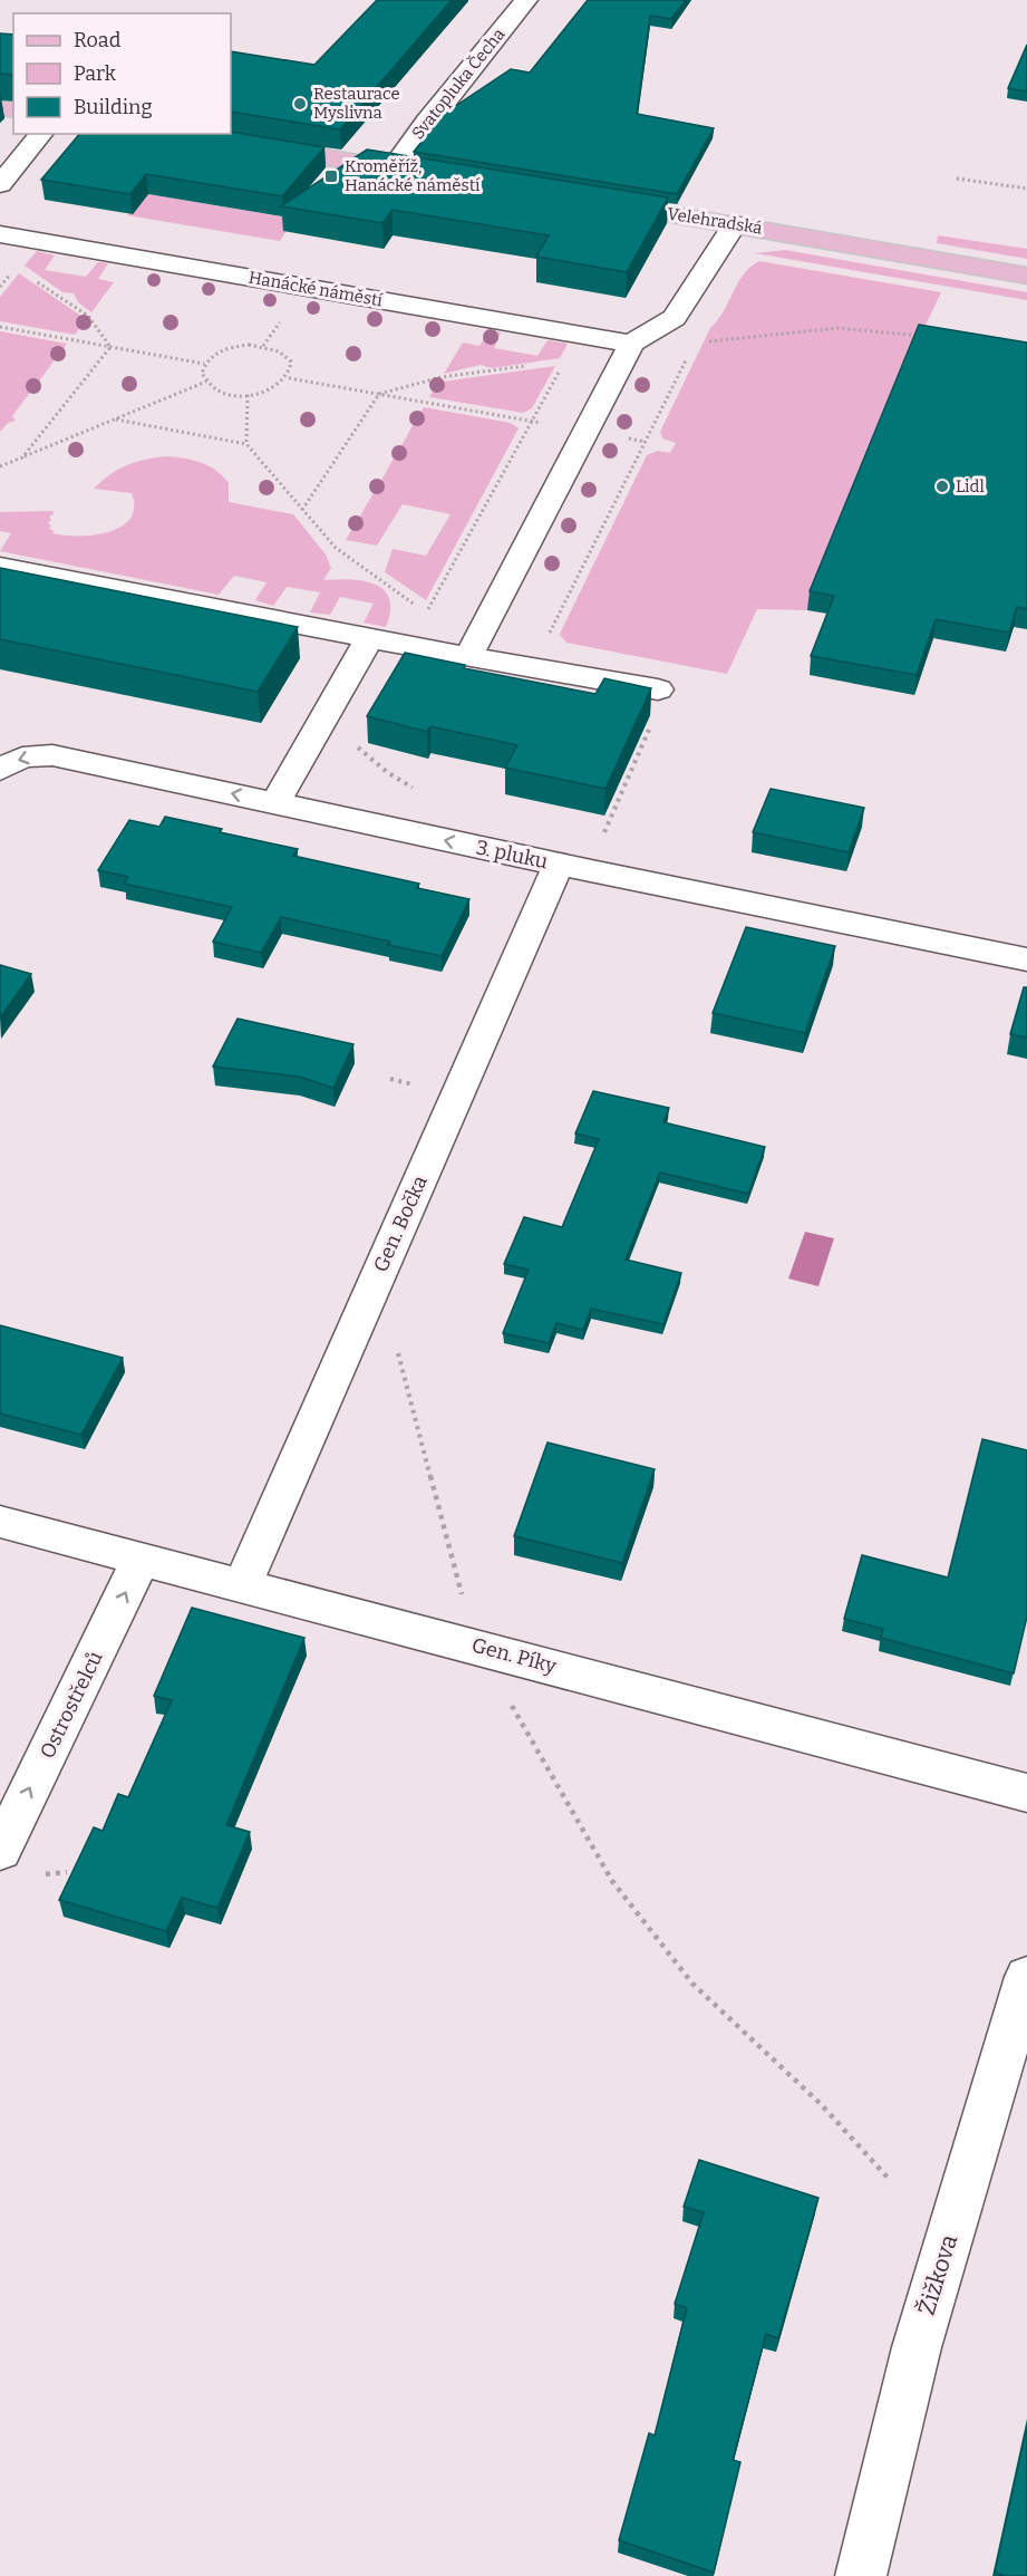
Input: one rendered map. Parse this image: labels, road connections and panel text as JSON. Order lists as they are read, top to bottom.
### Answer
{
  "streets": {
    "main road": ["Velehradská"],
    "street": [
      "Svatopluka Čecha",
      "Hanácké náměstí",
      "3. pluku",
      "Gen. Bočka",
      "Gen. Píky",
      "Ostrostřelců",
      "Žižkova"
    ]
  },
  "crossings": [
    ["3. pluku", "Gen. Bočka"],
    ["Gen. Bočka", "Gen. Píky"],
    ["Gen. Píky", "Ostrostřelců"]
  ],
  "one_way": ["Ostrostřelců"],
  "places": {
    "other": ["Restaurace Myslivna", "Lidl"],
    "transit": ["Kroměříž, Hanácké náměstí"]
  },
  "legend": ["Road", "Park", "Building"]
}
